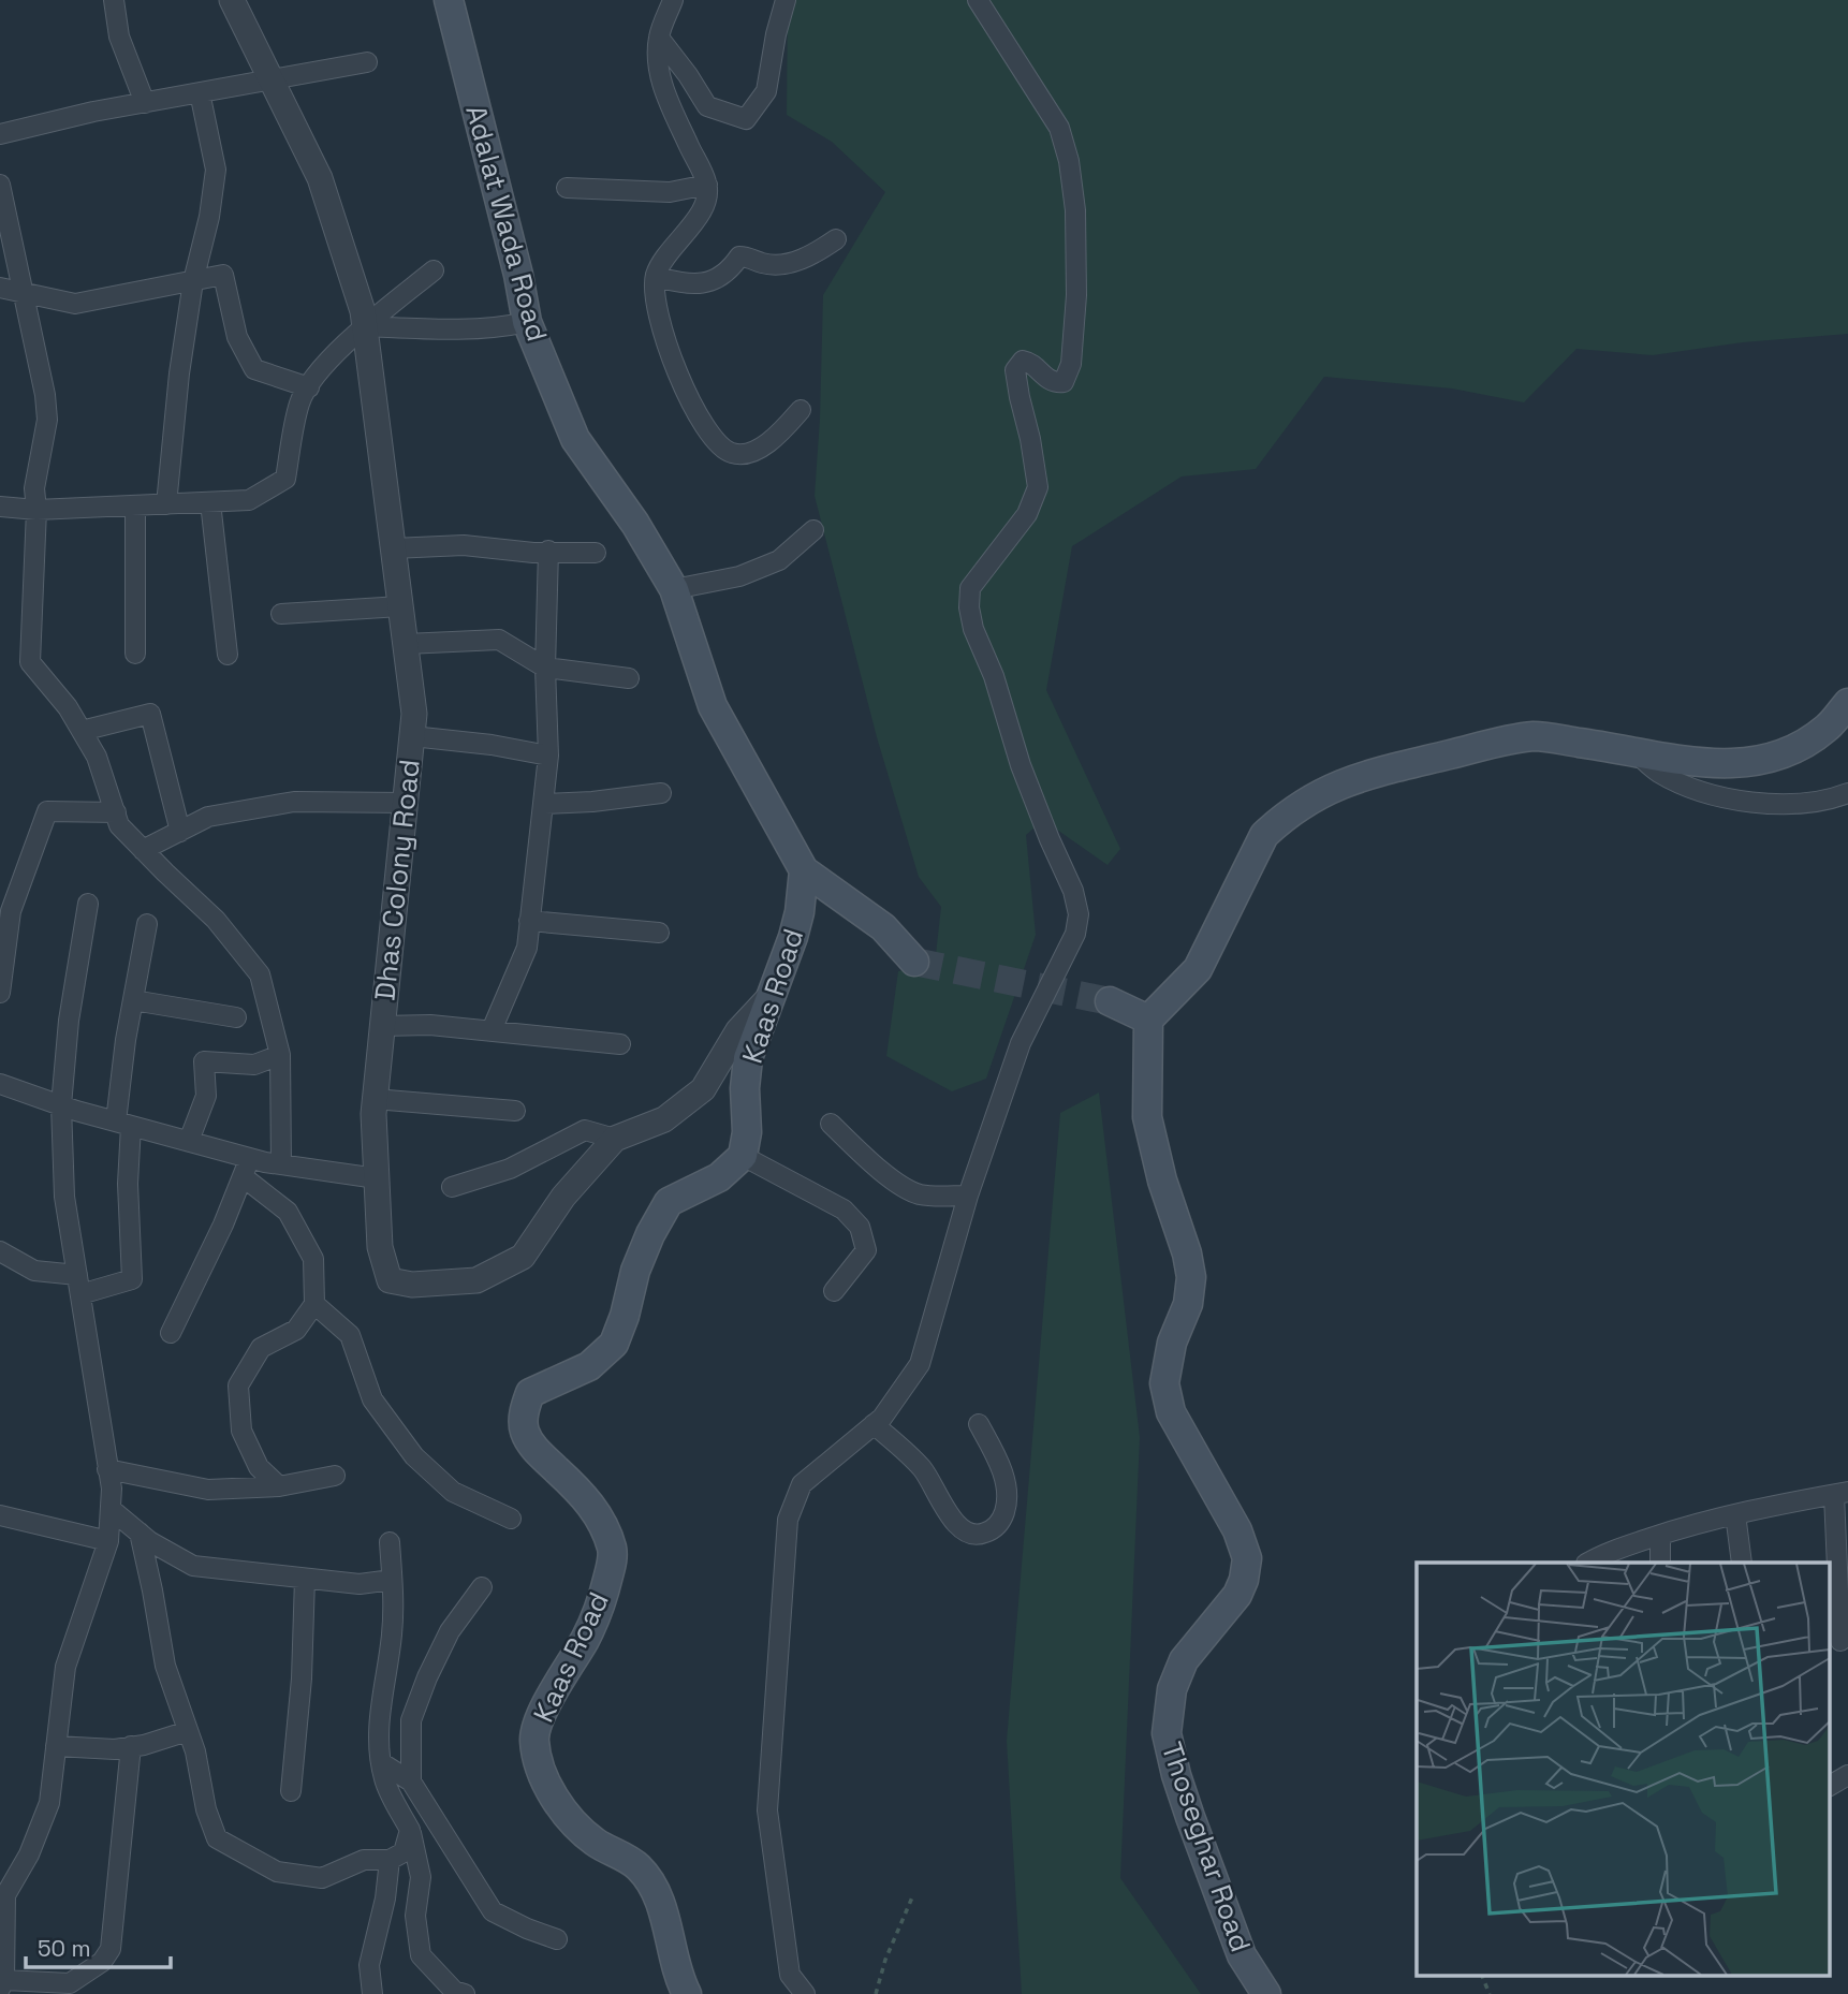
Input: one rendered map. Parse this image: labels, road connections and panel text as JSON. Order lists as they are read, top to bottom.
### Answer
{
  "streets": {
    "main road": ["Adalat Wada Road", "Kaas Road", "Thoseghar Road"],
    "street": ["Dhas Colony Road"]
  },
  "crossings": [
    ["Adalat Wada Road", "Kaas Road"],
    ["Dhas Colony Road", "Kaas Road"]
  ],
  "scale_bar": "50 m"
}
